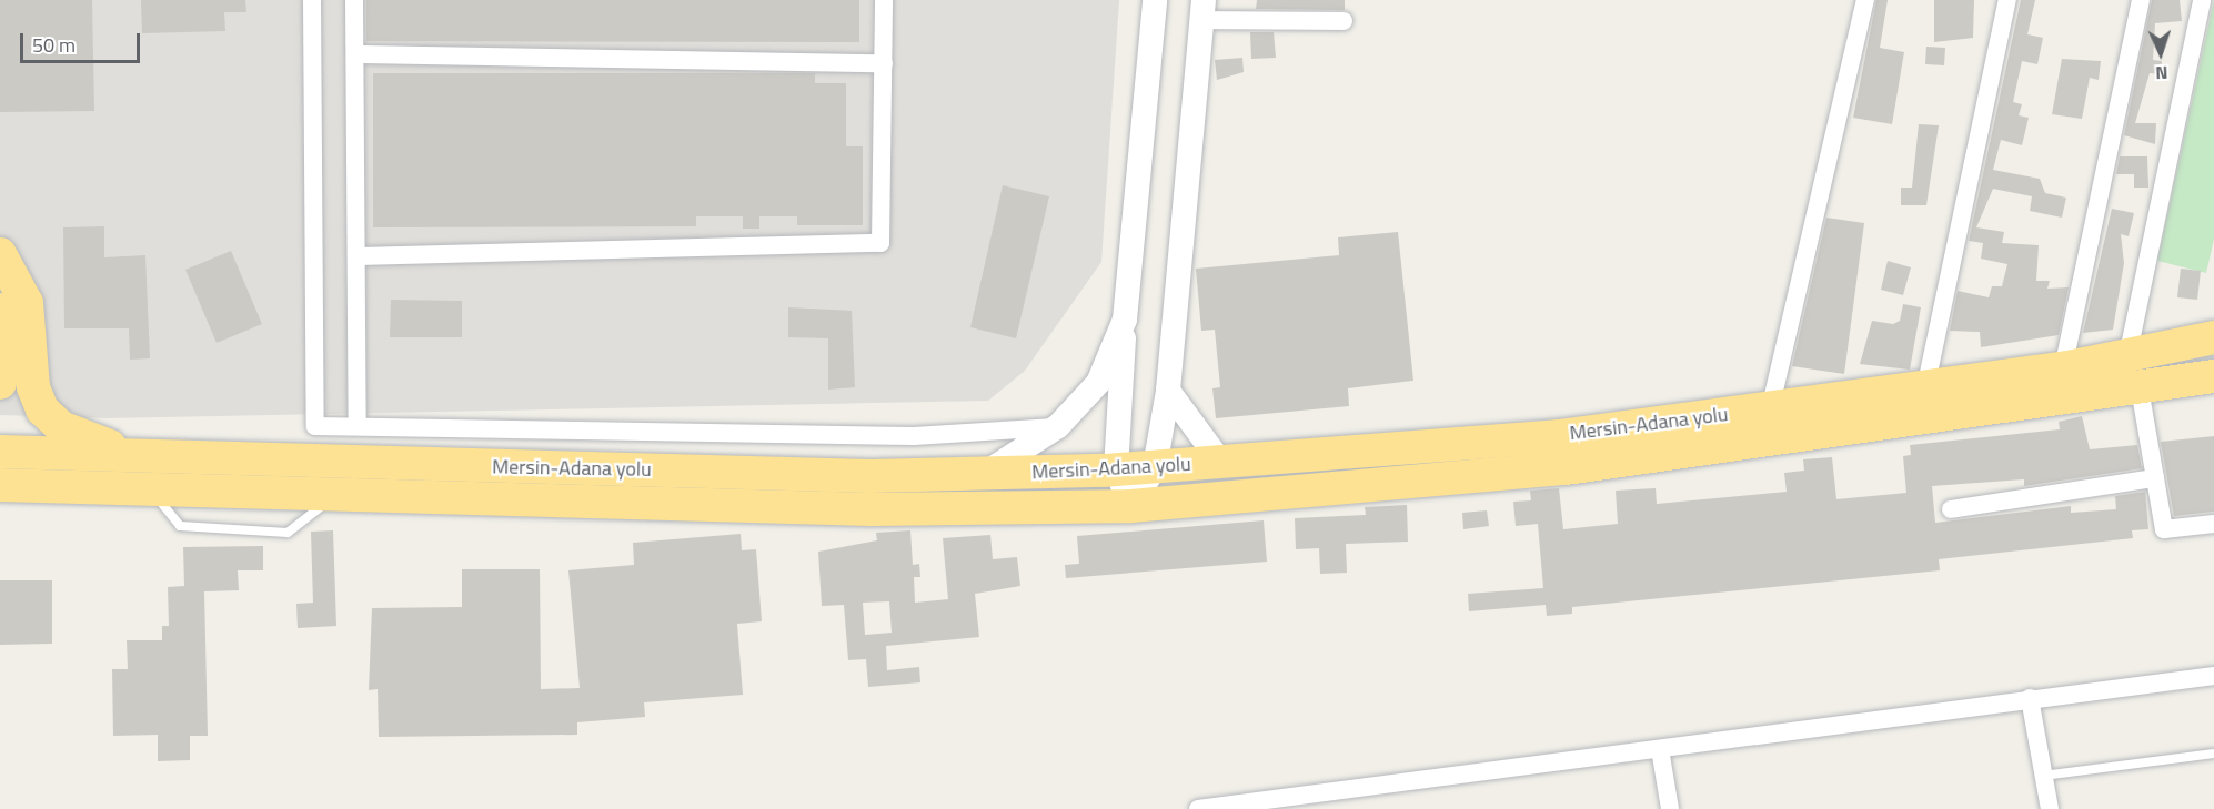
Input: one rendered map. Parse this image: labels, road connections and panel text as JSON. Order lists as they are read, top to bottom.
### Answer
{
  "streets": {
    "highway": ["Mersin-Adana yolu"]
  },
  "scale_bar": "50 m",
  "north": "bottom"
}
